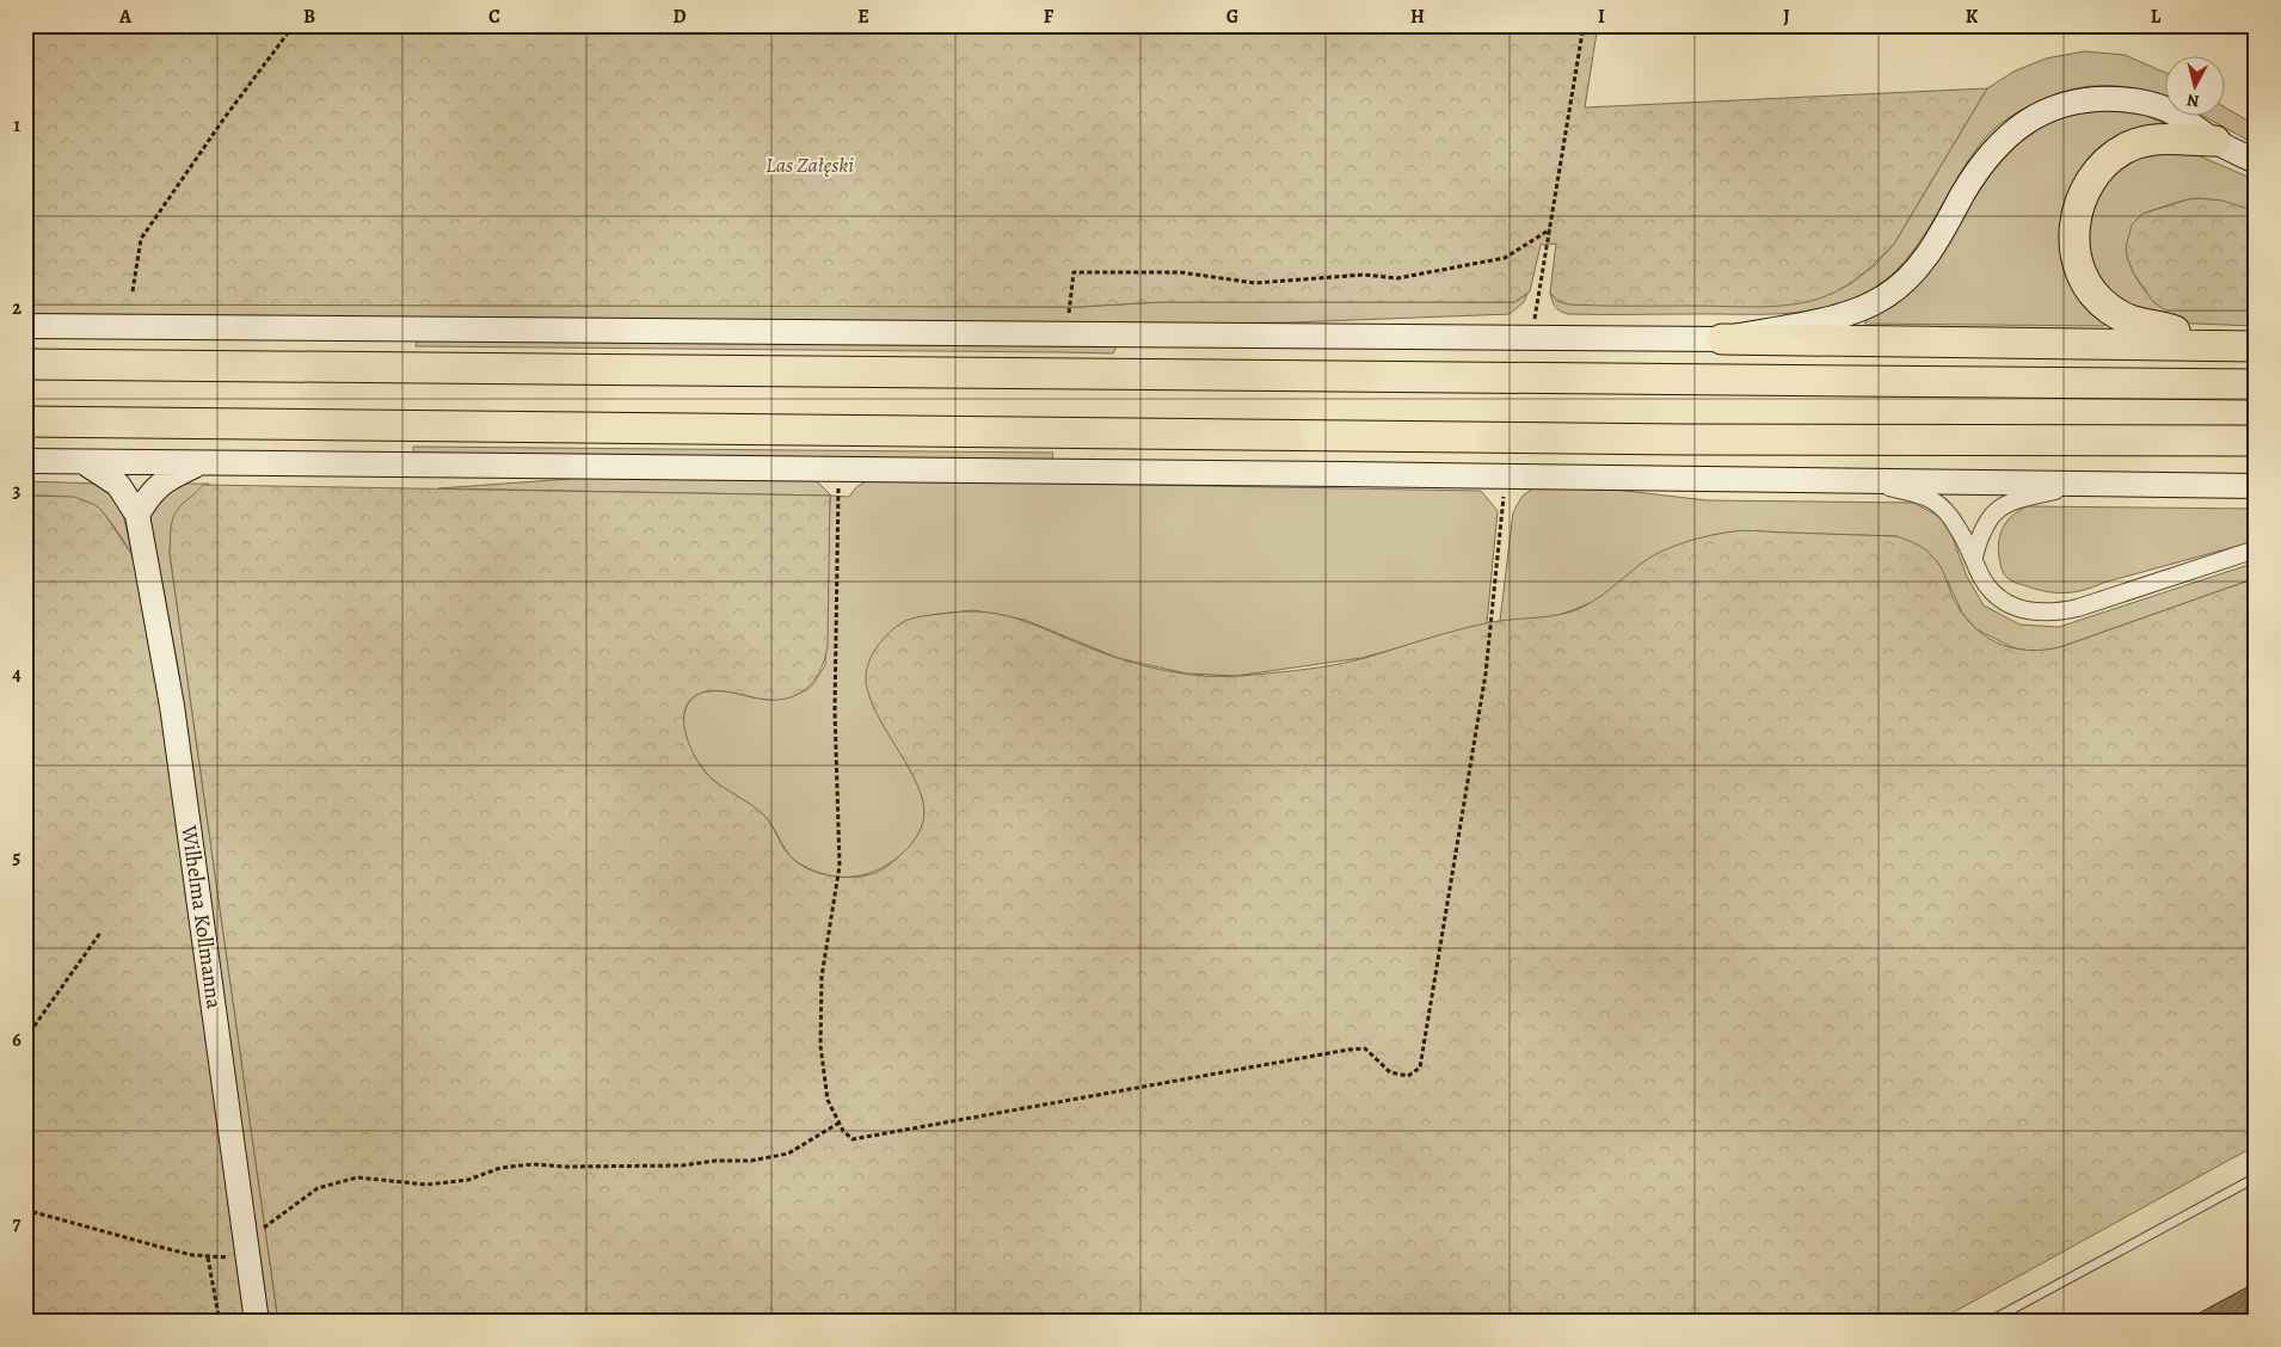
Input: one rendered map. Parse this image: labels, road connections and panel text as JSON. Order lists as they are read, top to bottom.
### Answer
{
  "streets": {
    "street": ["Wilhelma Kollmanna"]
  },
  "parks": ["Las Załęski"],
  "north": "bottom",
  "grid": {
    "columns": [
      "A",
      "B",
      "C",
      "D",
      "E",
      "F",
      "G",
      "H",
      "I",
      "J",
      "K",
      "L"
    ],
    "rows": [
      "1",
      "2",
      "3",
      "4",
      "5",
      "6",
      "7"
    ]
  }
}
